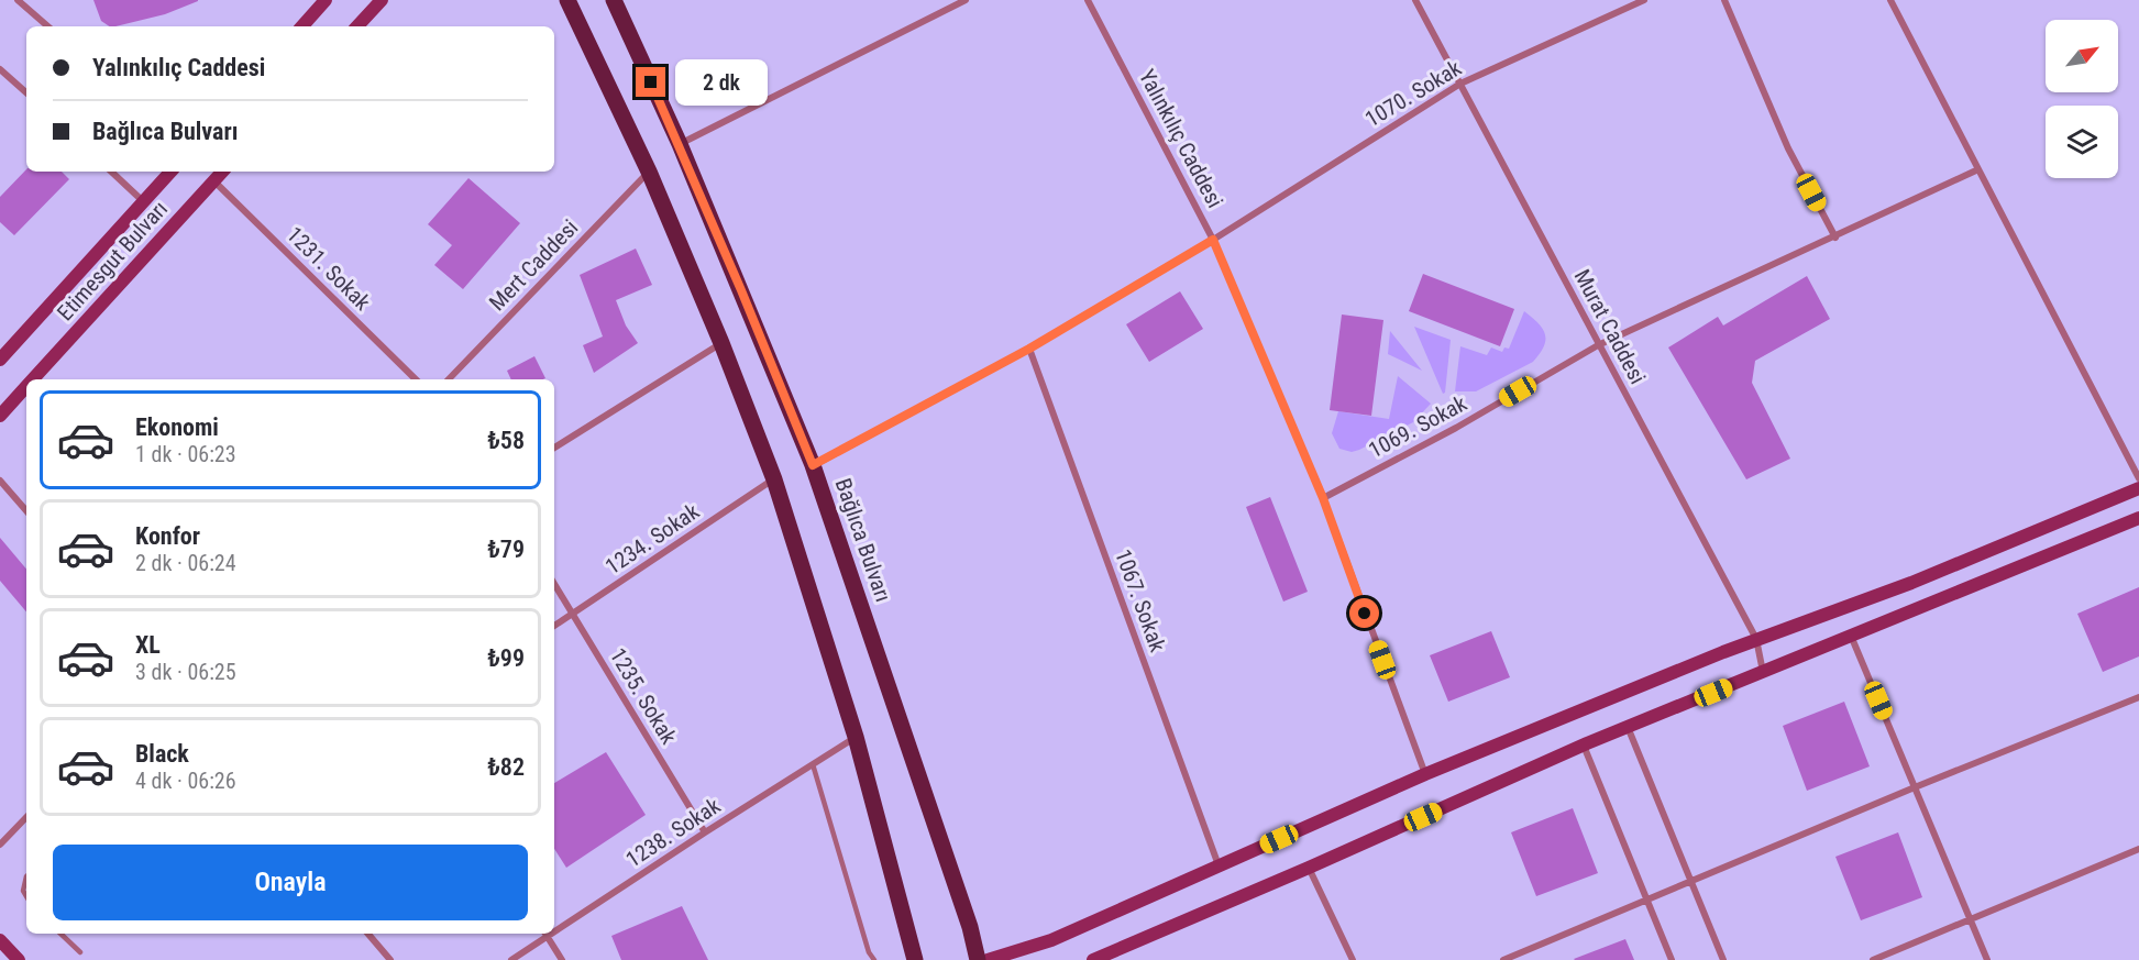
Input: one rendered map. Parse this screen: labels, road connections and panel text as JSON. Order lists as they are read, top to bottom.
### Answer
{
  "streets": {
    "main road": ["Etimesgut Bulvarı", "Bağlıca Bulvarı"],
    "street": [
      "1070. Sokak",
      "Yalınkılıç Caddesi",
      "Mert Caddesi",
      "1231. Sokak",
      "Murat Caddesi",
      "1069. Sokak",
      "1234. Sokak",
      "1067. Sokak",
      "1235. Sokak",
      "1238. Sokak"
    ]
  },
  "crossings": [
    ["1070. Sokak", "Yalınkılıç Caddesi"],
    ["1070. Sokak", "Murat Caddesi"],
    ["1070. Sokak", "Bağlıca Bulvarı"],
    ["1070. Sokak", "1067. Sokak"],
    ["Yalınkılıç Caddesi", "1069. Sokak"],
    ["Etimesgut Bulvarı", "1231. Sokak"],
    ["Murat Caddesi", "1069. Sokak"],
    ["1234. Sokak", "1235. Sokak"],
    ["1235. Sokak", "1238. Sokak"]
  ],
  "north": "top right",
  "page": {
    "banner": ["Yalınkılıç Caddesi", "Bağlıca Bulvarı"],
    "bubble": "2 dk",
    "list": [
      {
        "name": "Ekonomi",
        "note": "1 dk · 06:23",
        "value": "₺58"
      },
      {
        "name": "Konfor",
        "note": "2 dk · 06:24",
        "value": "₺79"
      },
      {
        "name": "XL",
        "note": "3 dk · 06:25",
        "value": "₺99"
      },
      {
        "name": "Black",
        "note": "4 dk · 06:26",
        "value": "₺82"
      }
    ],
    "buttons": "Onayla"
  }
}
